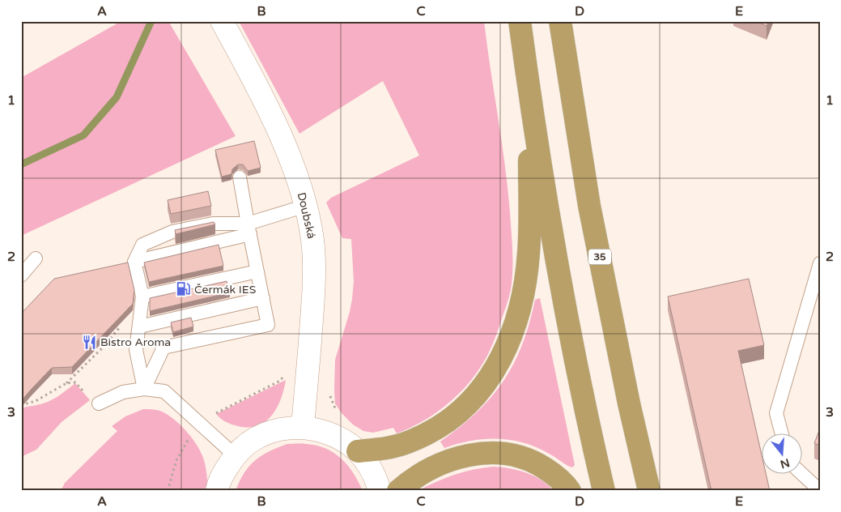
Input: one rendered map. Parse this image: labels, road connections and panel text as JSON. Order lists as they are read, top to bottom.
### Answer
{
  "streets": {
    "highway": ["35"],
    "street": ["Doubská"]
  },
  "places": {
    "fuel station": ["Čermák IES"],
    "restaurant": ["Bistro Aroma"]
  },
  "north": "bottom",
  "grid": {
    "columns": [
      "A",
      "B",
      "C",
      "D",
      "E"
    ],
    "rows": ["1", "2", "3"]
  }
}
